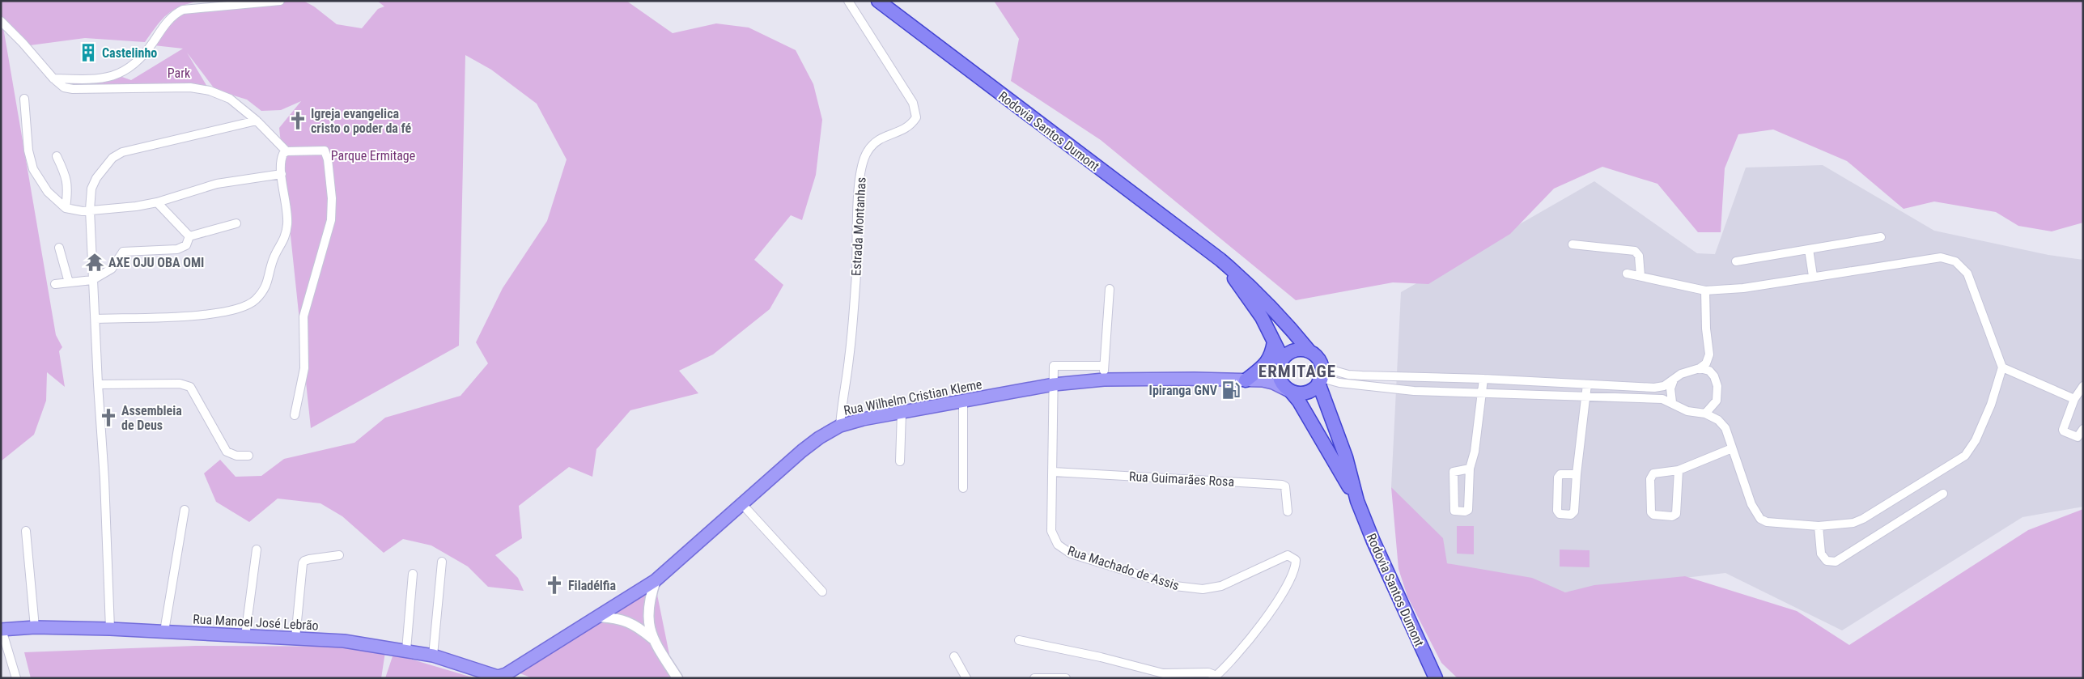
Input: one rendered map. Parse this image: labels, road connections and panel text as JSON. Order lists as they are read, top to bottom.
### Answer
{
  "streets": {
    "highway": ["Rodovia Santos Dumont"],
    "main road": ["Rua Wilhelm Cristian Kleme", "Rua Manoel José Lebrão"],
    "street": ["Estrada Montanhas", "Rua Guimarães Rosa", "Rua Machado de Assis"]
  },
  "crossings": [
    ["Estrada Montanhas", "Rua Wilhelm Cristian Kleme"],
    ["Rua Wilhelm Cristian Kleme", "Rua Machado de Assis"],
    ["Rua Wilhelm Cristian Kleme", "Rua Manoel José Lebrão"],
    ["Rua Guimarães Rosa", "Rua Machado de Assis"]
  ],
  "districts": ["ERMITAGE"],
  "parks": ["Park", "Parque Ermitage"],
  "places": {
    "building": ["Castelinho"],
    "church": ["Igreja evangelica cristo o poder da fé", "Assembleia de Deus", "Filadélfia"],
    "temple": ["AXE OJU OBA OMI"],
    "fuel station": ["Ipiranga GNV"]
  }
}
